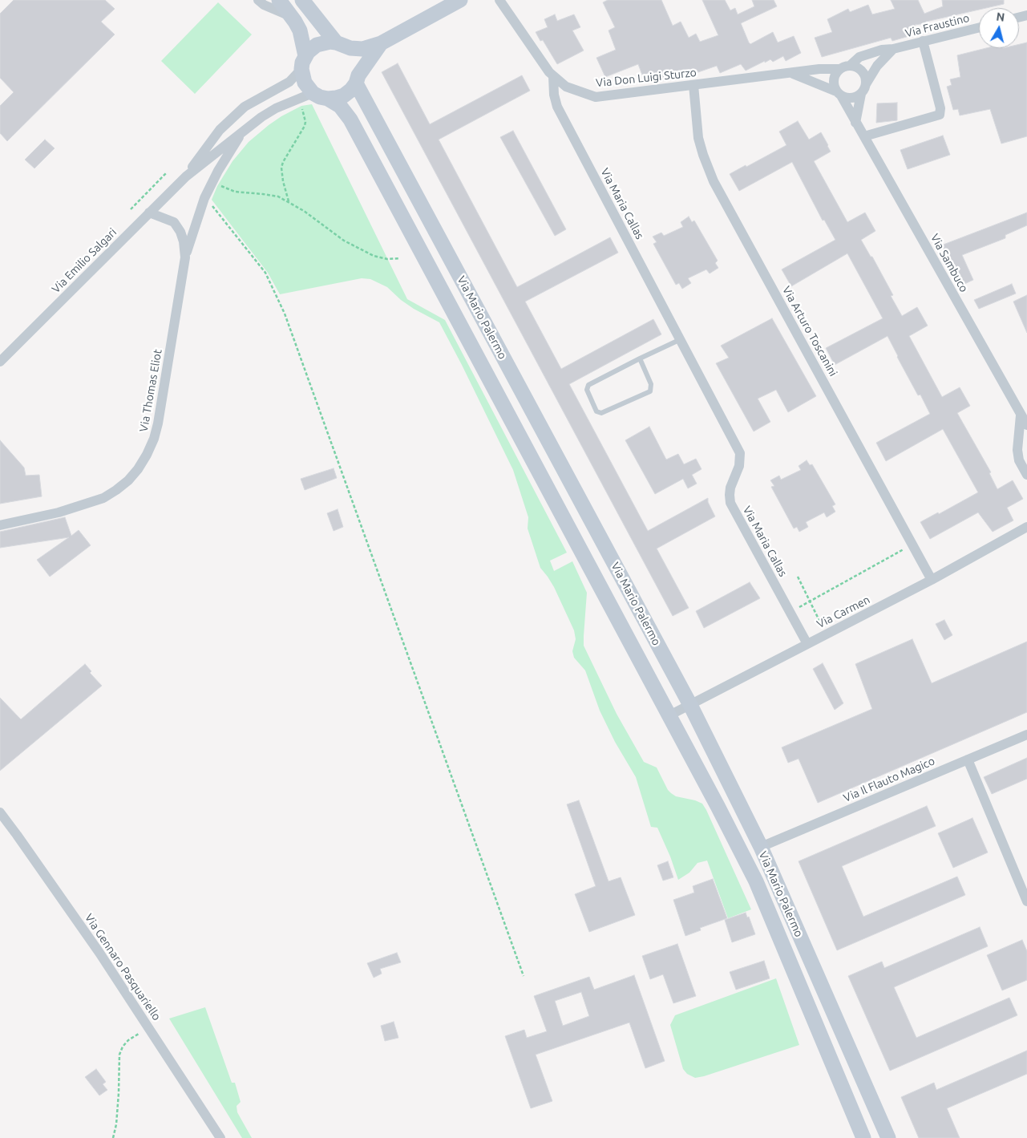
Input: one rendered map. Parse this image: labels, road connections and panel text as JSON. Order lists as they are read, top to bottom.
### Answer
{
  "streets": {
    "street": [
      "Via Fraustino",
      "Via Don Luigi Sturzo",
      "Via Maria Callas",
      "Via Emilio Salgari",
      "Via Sambuco",
      "Via Mario Palermo",
      "Via Arturo Toscanini",
      "Via Thomas Eliot",
      "Via Carmen",
      "Via Il Flauto Magico",
      "Via Gennaro Pasquariello"
    ]
  },
  "crossings": [
    ["Via Fraustino", "Via Don Luigi Sturzo"],
    ["Via Fraustino", "Via Sambuco"],
    ["Via Don Luigi Sturzo", "Via Maria Callas"],
    ["Via Don Luigi Sturzo", "Via Sambuco"],
    ["Via Don Luigi Sturzo", "Via Arturo Toscanini"],
    ["Via Maria Callas", "Via Carmen"],
    ["Via Emilio Salgari", "Via Mario Palermo"],
    ["Via Emilio Salgari", "Via Thomas Eliot"],
    ["Via Mario Palermo", "Via Carmen"],
    ["Via Mario Palermo", "Via Il Flauto Magico"],
    ["Via Arturo Toscanini", "Via Carmen"]
  ],
  "north": "top"
}
